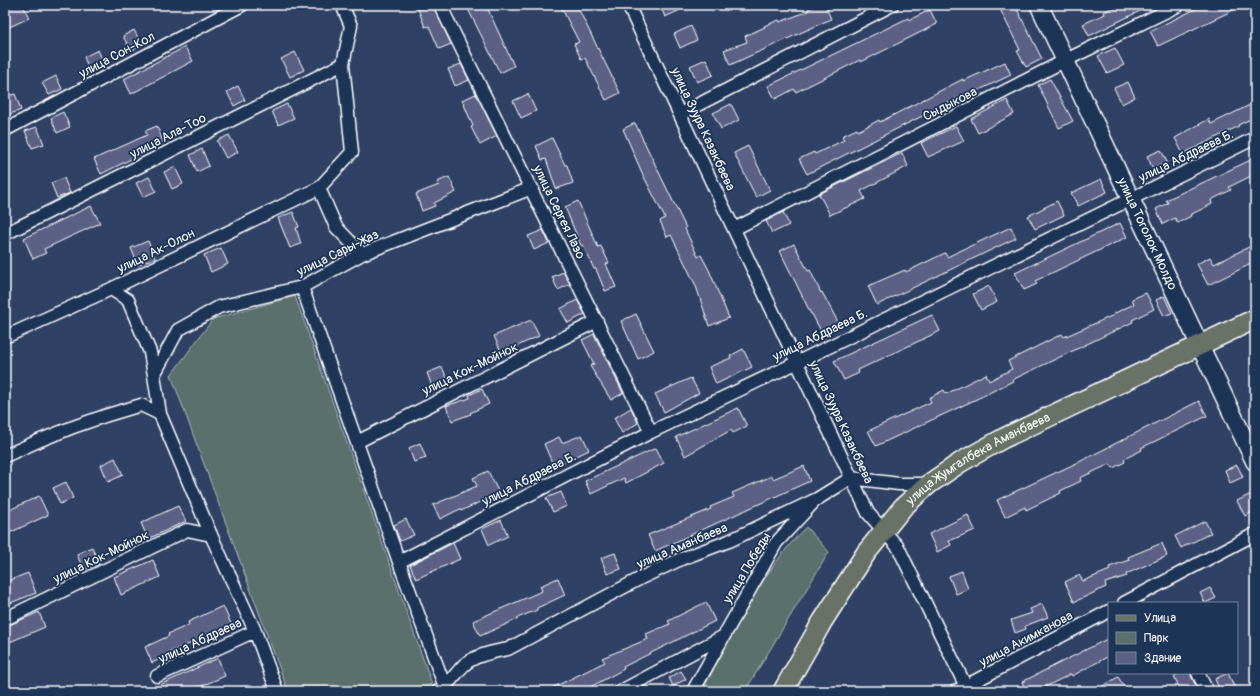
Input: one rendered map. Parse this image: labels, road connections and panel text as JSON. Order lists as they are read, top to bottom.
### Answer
{
  "streets": {
    "main road": ["улица Жумгалбека Аманбаева"],
    "street": [
      "улица Сон-Кол",
      "Сыдыкова",
      "улица Зуура Казакбаева",
      "улица Ала-Тоо",
      "улица Абдраева Б.",
      "улица Сергея Лазо",
      "улица Тоголок Молдо",
      "улица Ак-Олон",
      "улица Сары-Жаз",
      "улица Кок-Мойнок",
      "улица Аманбаева",
      "улица Победы",
      "улица Акимканова",
      "улица Абдраева"
    ]
  },
  "crossings": [
    ["Сыдыкова", "улица Зуура Казакбаева"],
    ["Сыдыкова", "улица Тоголок Молдо"],
    ["улица Зуура Казакбаева", "улица Абдраева Б."],
    ["улица Зуура Казакбаева", "улица Жумгалбека Аманбаева"],
    ["улица Зуура Казакбаева", "улица Аманбаева"],
    ["улица Зуура Казакбаева", "улица Акимканова"],
    ["улица Абдраева Б.", "улица Сергея Лазо"],
    ["улица Абдраева Б.", "улица Тоголок Молдо"],
    ["улица Сергея Лазо", "улица Сары-Жаз"],
    ["улица Сергея Лазо", "улица Кок-Мойнок"],
    ["улица Тоголок Молдо", "улица Жумгалбека Аманбаева"],
    ["улица Аманбаева", "улица Победы"]
  ],
  "legend": ["Улица", "Парк", "Здание"]
}
